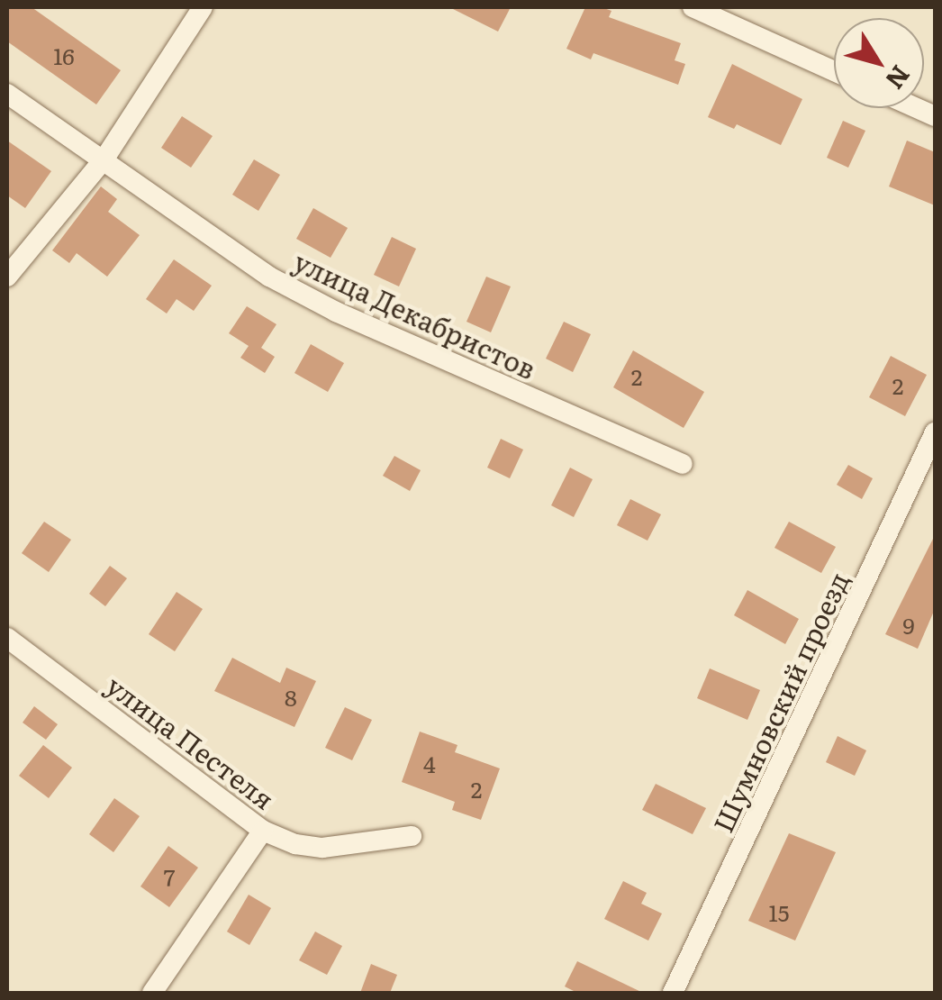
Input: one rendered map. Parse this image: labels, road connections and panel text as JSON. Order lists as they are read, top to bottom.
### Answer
{
  "streets": {
    "street": ["улица Декабристов", "Шумновский проезд", "улица Пестеля"]
  },
  "house_numbers": [
    "16",
    "2",
    "2",
    "9",
    "8",
    "4",
    "2",
    "7",
    "15"
  ],
  "north": "bottom right"
}
